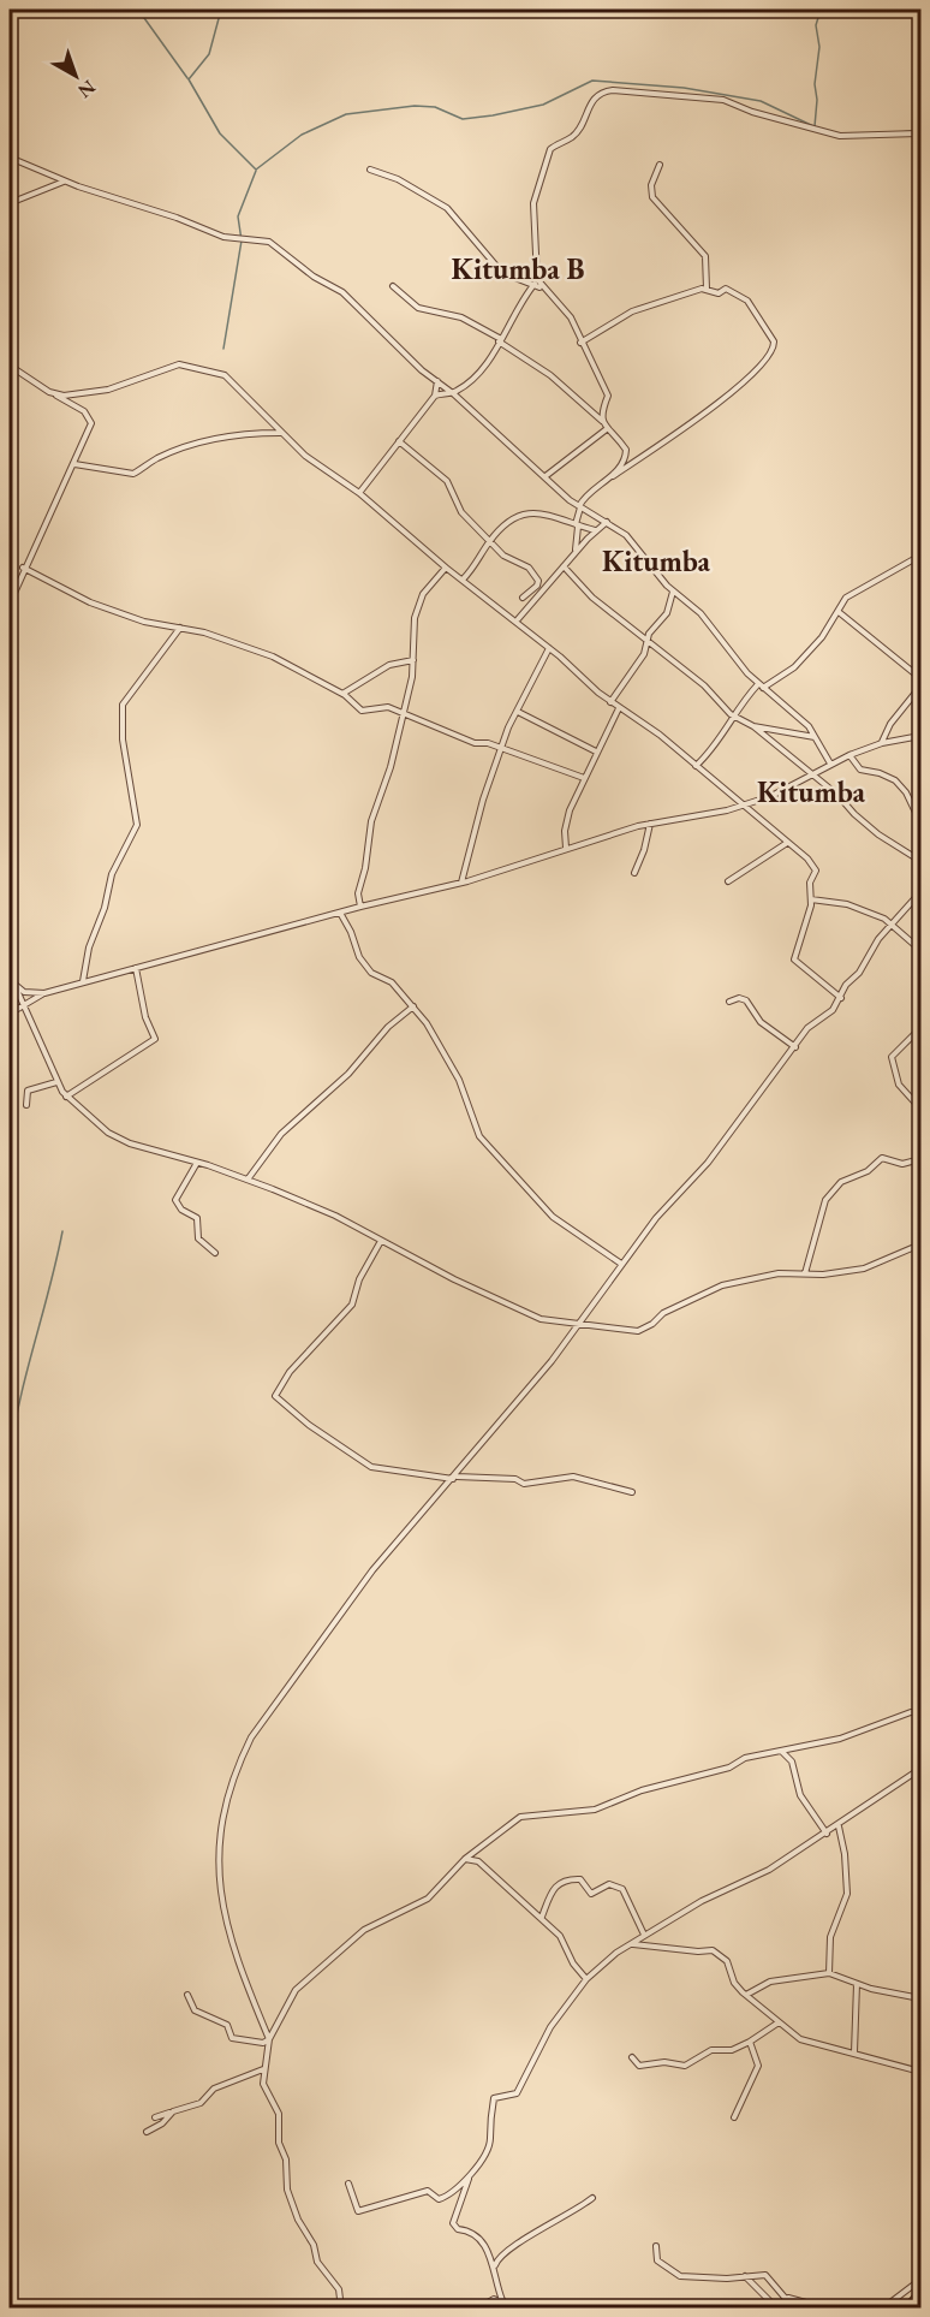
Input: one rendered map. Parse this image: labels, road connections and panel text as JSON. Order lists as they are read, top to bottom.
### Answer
{
  "districts": ["Kitumba B", "Kitumba", "Kitumba"],
  "north": "bottom right"
}
